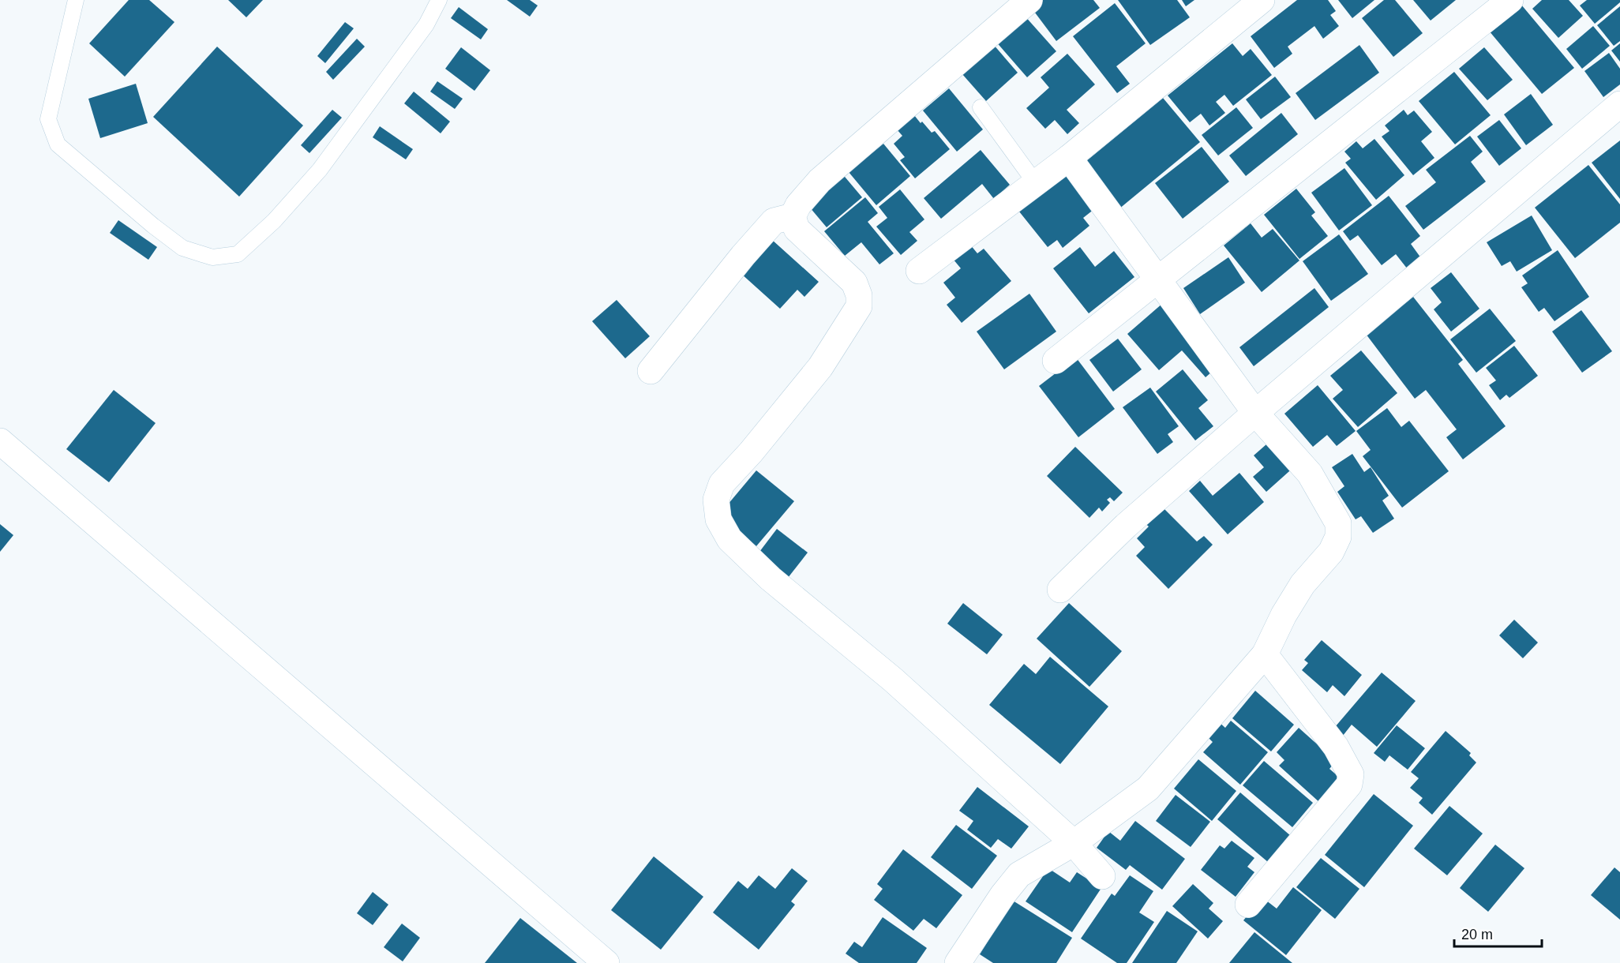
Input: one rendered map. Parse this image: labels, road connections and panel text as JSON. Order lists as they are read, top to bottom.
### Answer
{
  "scale_bar": "20 m"
}
